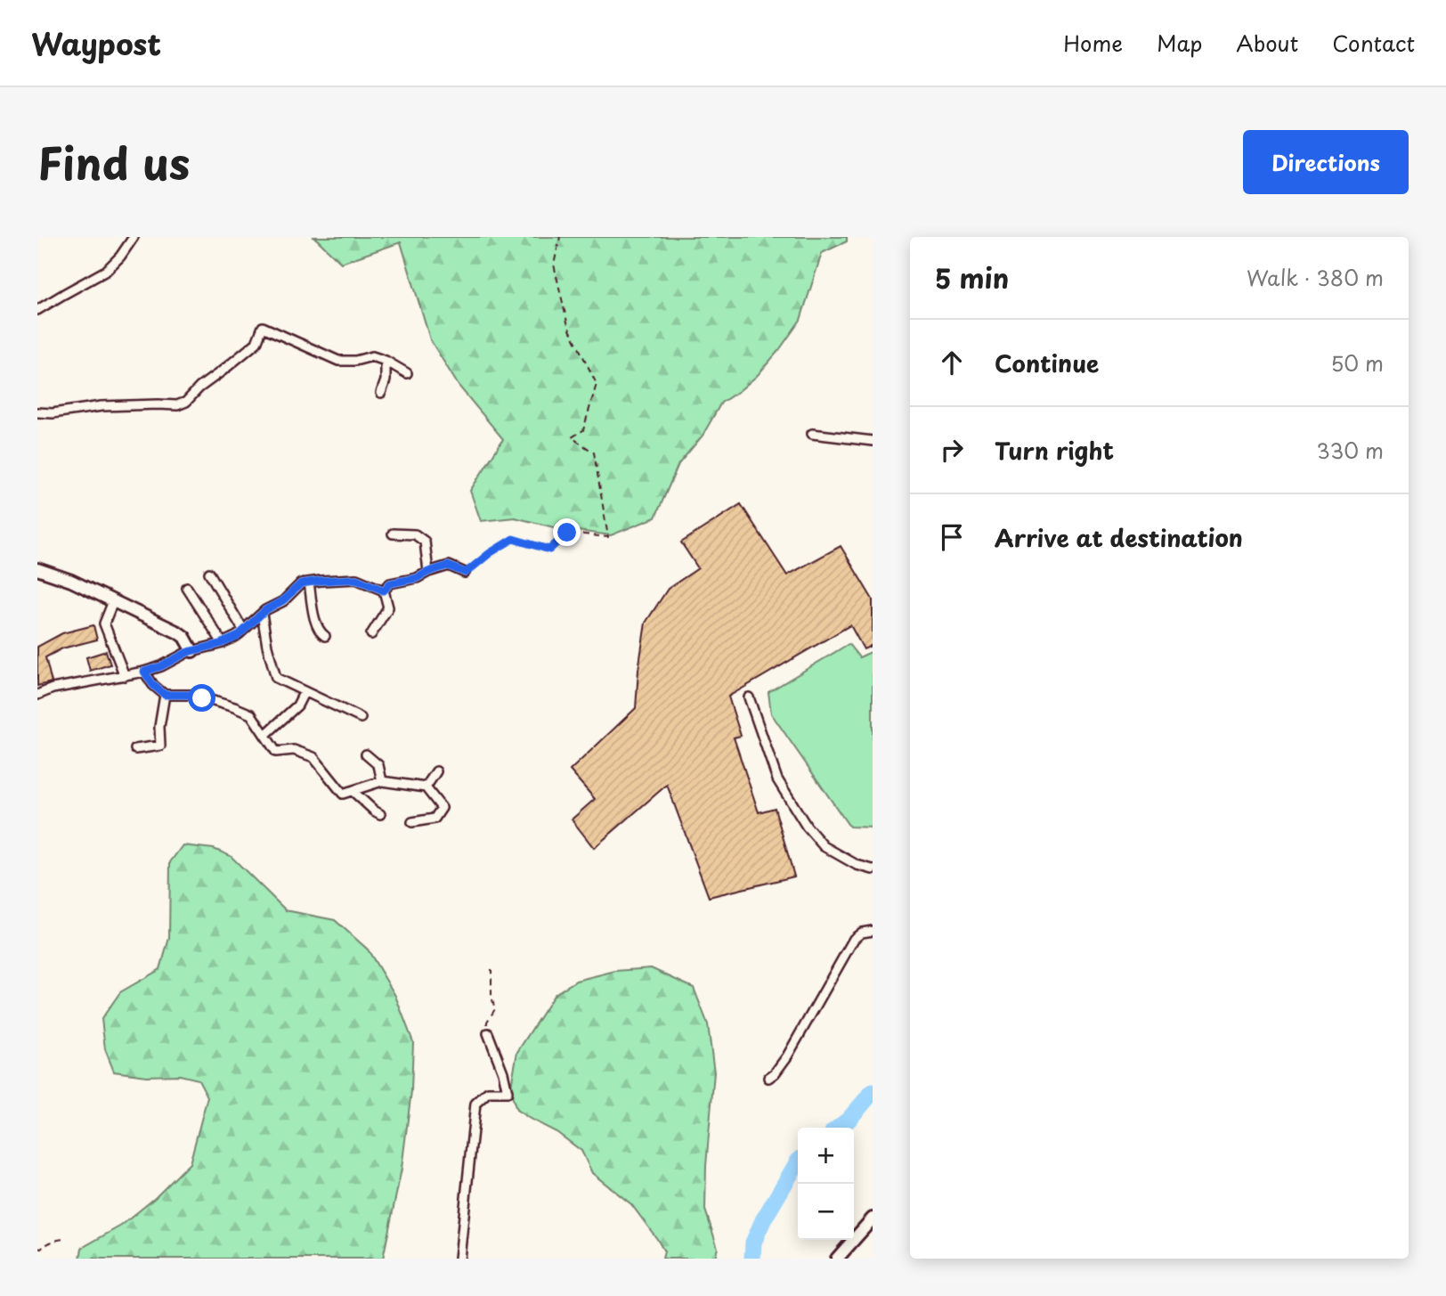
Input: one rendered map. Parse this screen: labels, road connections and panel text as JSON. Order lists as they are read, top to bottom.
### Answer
{
  "page": {
    "header": "Waypost",
    "nav": [
      "Home",
      "Map",
      "About",
      "Contact"
    ],
    "title": "Find us",
    "buttons": "Directions",
    "heading": ["5 min", "Walk · 380 m"],
    "list": [
      ["Continue", "50 m"],
      ["Turn right", "330 m"],
      "Arrive at destination"
    ],
    "map_buttons": ["+", "−"]
  }
}
